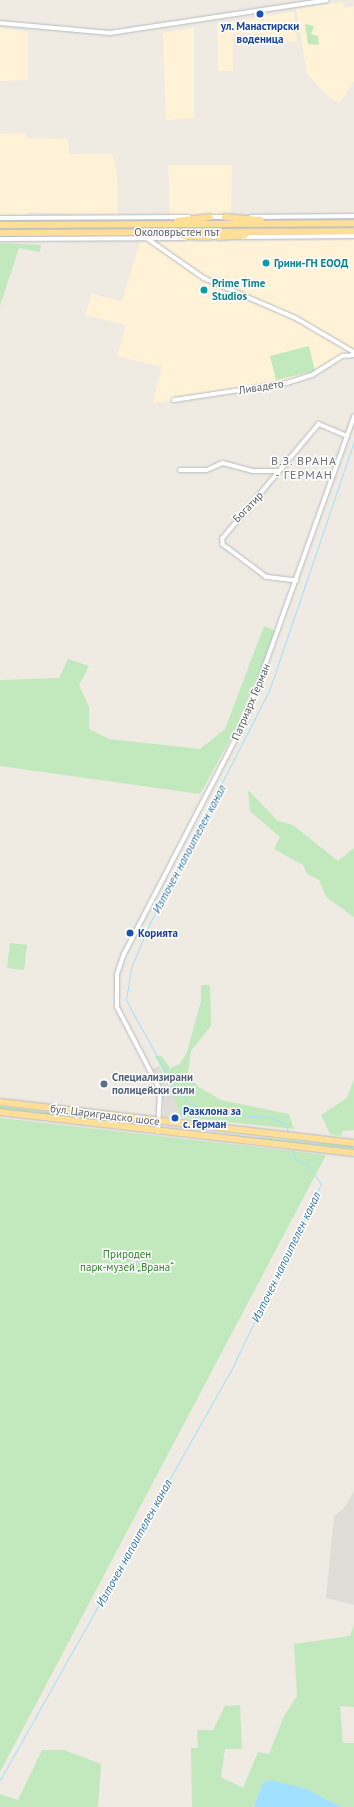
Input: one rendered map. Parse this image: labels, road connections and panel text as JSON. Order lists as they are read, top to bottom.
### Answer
{
  "streets": {
    "highway": ["Околовръстен път", "бул. Цариградско шосе"],
    "street": ["Ливадето", "Богатир", "Патриарх Герман"]
  },
  "crossings": [
    ["Богатир", "Патриарх Герман"],
    ["Патриарх Герман", "бул. Цариградско шосе"]
  ],
  "districts": ["В.З. ВРАНА - ГЕРМАН"],
  "water": ["Източен напоителен канал"],
  "parks": ["Природен парк-музей „Врана“"],
  "places": [
    "ул. Манастирски воденица",
    "Грини-ГН ЕООД",
    "Prime Time Studios",
    "Корията",
    "Специализирани полицейски сили",
    "Разклона за с. Герман"
  ]
}
